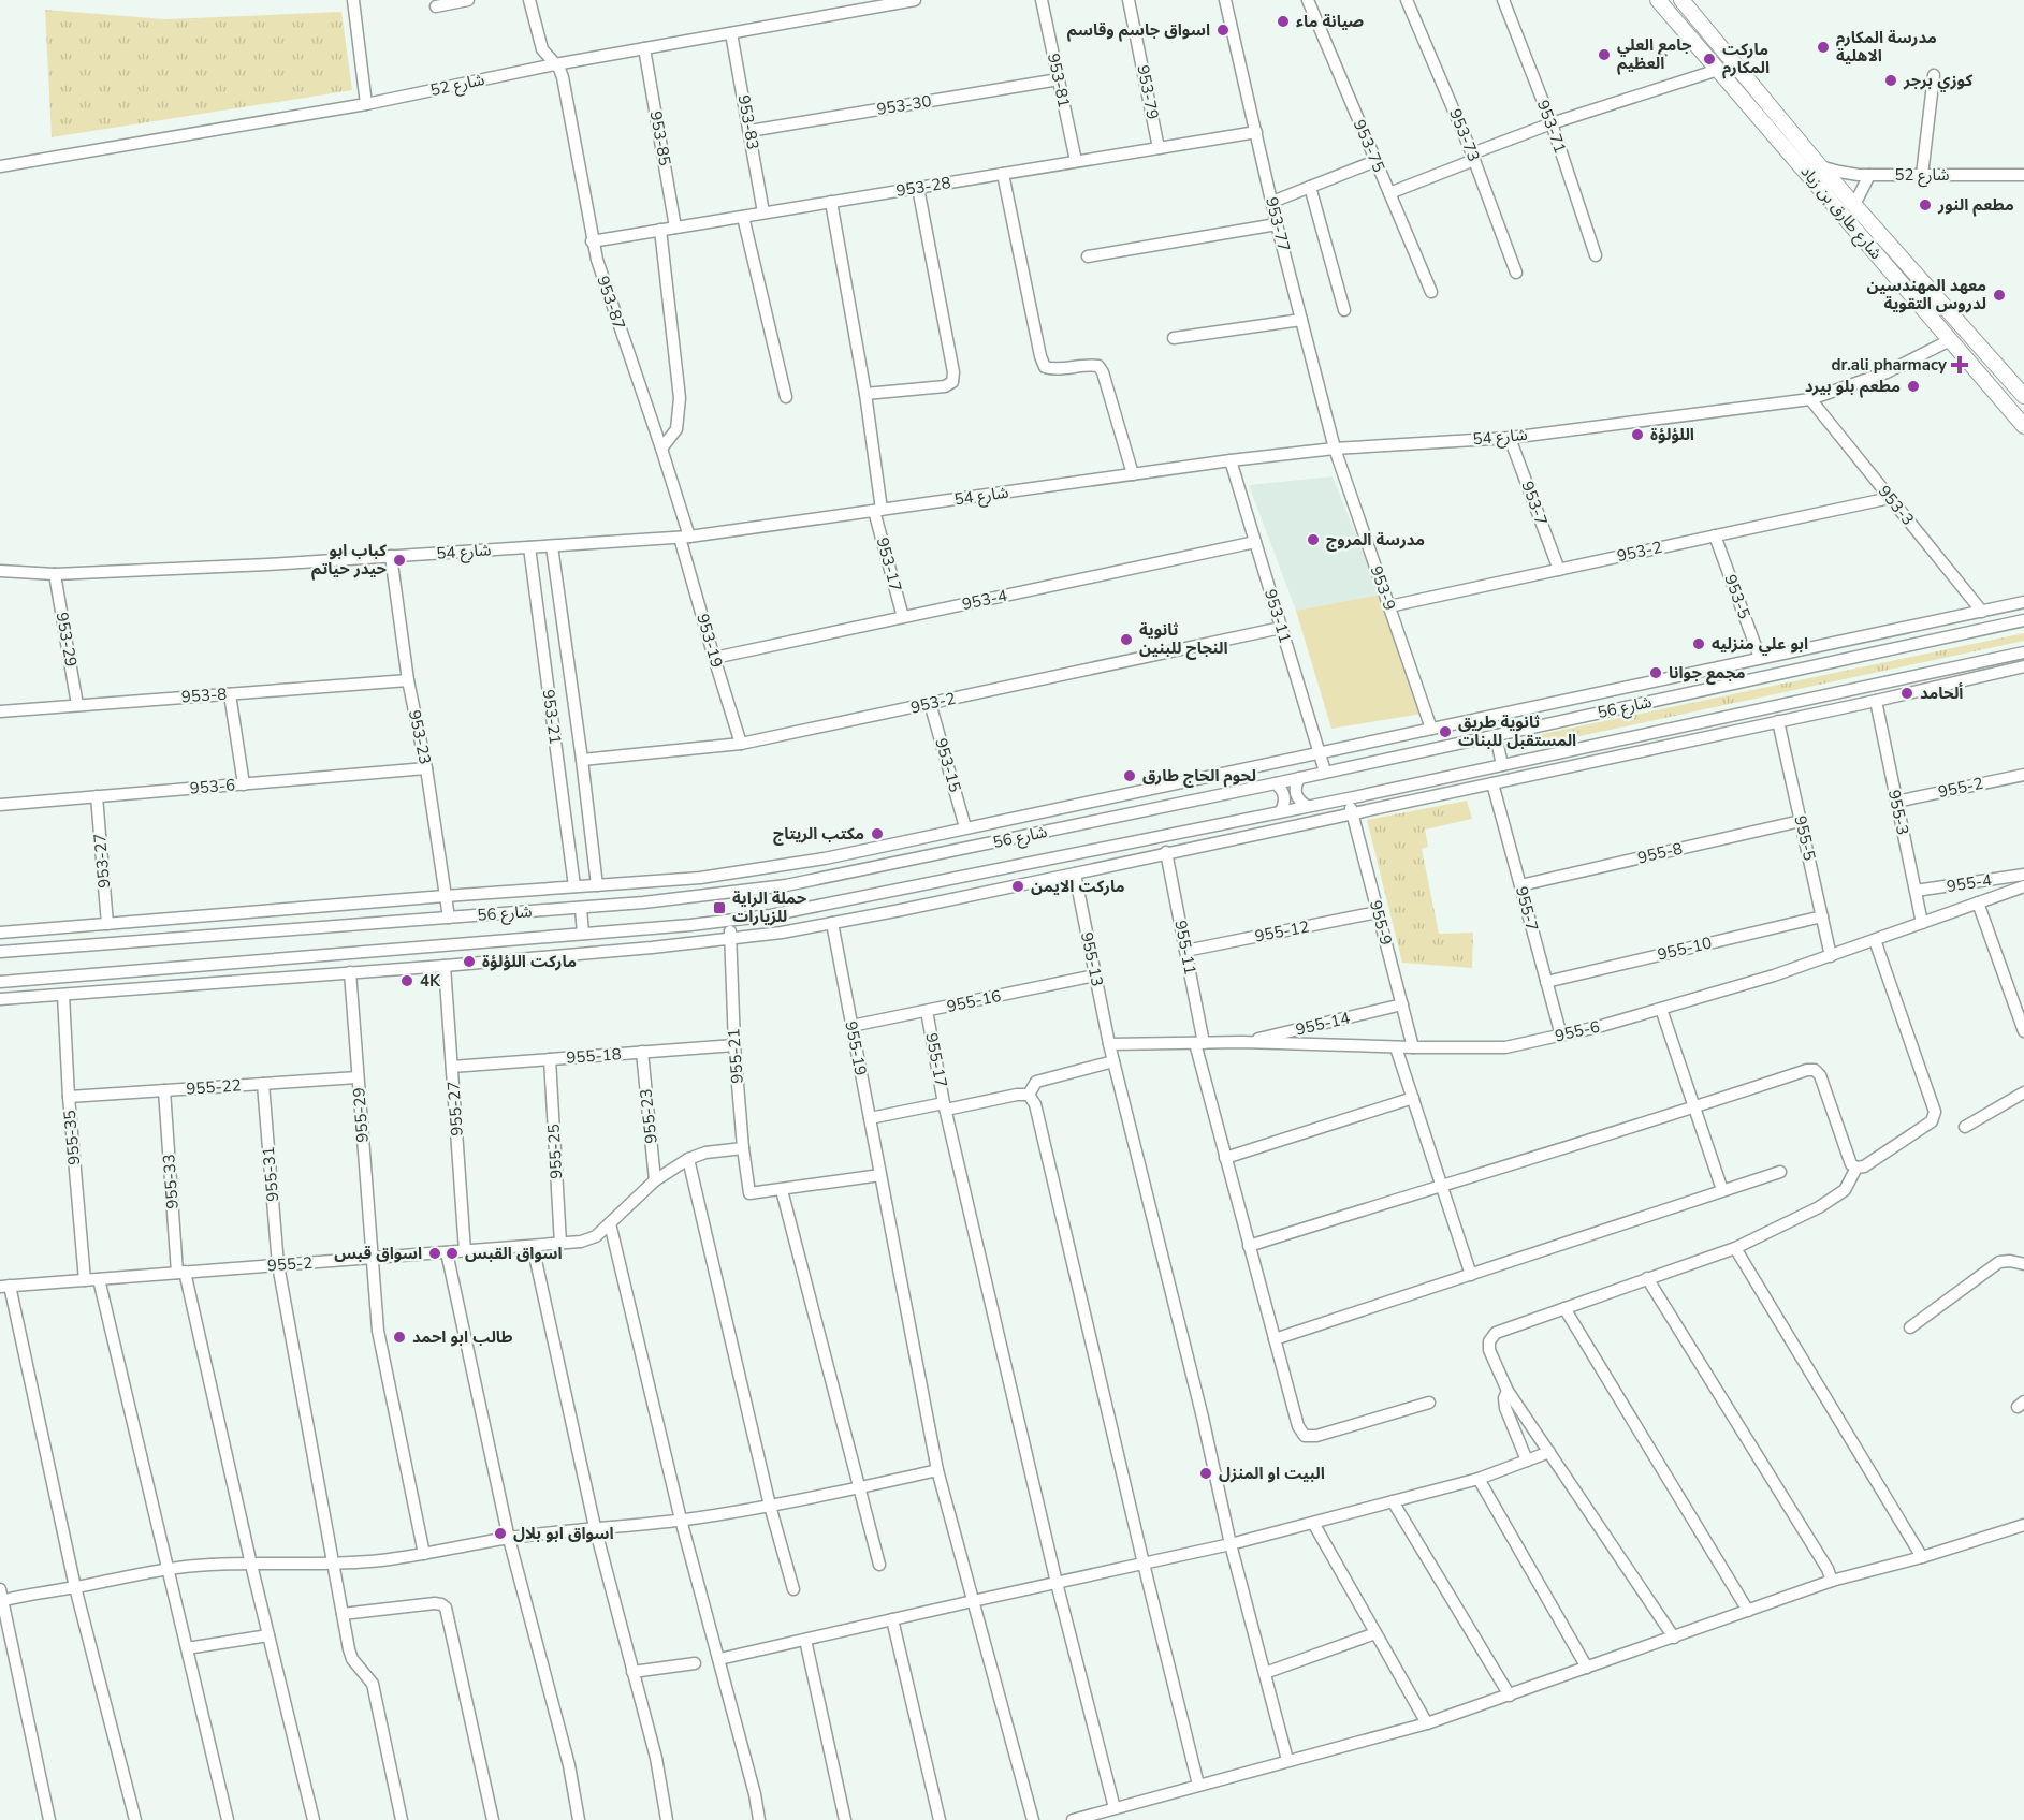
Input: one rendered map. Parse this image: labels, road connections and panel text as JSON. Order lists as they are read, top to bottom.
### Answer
{
  "streets": {
    "main road": ["شارع طارق بن زياد"],
    "street": [
      "953-81",
      "شارع 52",
      "953-79",
      "953-30",
      "953-83",
      "953-71",
      "953-73",
      "953-85",
      "953-75",
      "953-28",
      "953-77",
      "953-87",
      "شارع 54",
      "953-7",
      "953-3",
      "953-2",
      "953-17",
      "953-9",
      "953-5",
      "953-4",
      "953-11",
      "953-29",
      "953-19",
      "953-8",
      "شارع 56",
      "953-21",
      "953-23",
      "953-15",
      "953-6",
      "955-2",
      "955-3",
      "955-5",
      "955-8",
      "953-27",
      "955-4",
      "955-7",
      "955-9",
      "955-12",
      "955-11",
      "955-10",
      "955-13",
      "955-16",
      "955-14",
      "955-6",
      "955-19",
      "955-18",
      "955-21",
      "955-17",
      "955-22",
      "955-27",
      "955-29",
      "955-23",
      "955-35",
      "955-25",
      "955-31",
      "955-33"
    ]
  },
  "crossings": [
    ["953-81", "953-30"],
    ["953-81", "953-28"],
    ["شارع 52", "953-83"],
    ["شارع 52", "953-85"],
    ["شارع 52", "شارع طارق بن زياد"],
    ["شارع 52", "953-87"],
    ["953-79", "953-28"],
    ["953-30", "953-83"],
    ["953-83", "953-28"],
    ["953-85", "953-28"],
    ["953-28", "953-77"],
    ["953-28", "953-87"],
    ["953-28", "953-17"],
    ["شارع طارق بن زياد", "شارع 54"],
    ["953-77", "شارع 54"],
    ["953-77", "953-9"],
    ["953-87", "شارع 54"],
    ["953-87", "953-19"],
    ["شارع 54", "953-7"],
    ["شارع 54", "953-3"],
    ["شارع 54", "953-17"],
    ["شارع 54", "953-9"],
    ["شارع 54", "953-11"],
    ["شارع 54", "953-29"],
    ["شارع 54", "953-19"],
    ["شارع 54", "953-21"],
    ["شارع 54", "953-23"],
    ["953-7", "953-2"],
    ["953-3", "953-2"],
    ["953-2", "953-9"],
    ["953-2", "953-5"],
    ["953-2", "953-11"],
    ["953-2", "953-19"],
    ["953-2", "953-21"],
    ["953-2", "953-15"],
    ["953-17", "953-4"],
    ["953-4", "953-11"],
    ["953-4", "953-19"],
    ["953-11", "شارع 56"],
    ["953-29", "953-8"],
    ["953-8", "953-23"],
    ["شارع 56", "953-23"],
    ["شارع 56", "955-9"],
    ["شارع 56", "955-21"],
    ["953-23", "953-6"],
    ["953-6", "953-27"],
    ["955-2", "955-3"],
    ["955-2", "955-21"],
    ["955-2", "955-27"],
    ["955-2", "955-29"],
    ["955-2", "955-23"],
    ["955-2", "955-35"],
    ["955-2", "955-25"],
    ["955-2", "955-31"],
    ["955-2", "955-33"],
    ["955-3", "955-4"],
    ["955-3", "955-6"],
    ["955-5", "955-8"],
    ["955-5", "955-10"],
    ["955-5", "955-6"],
    ["955-8", "955-7"],
    ["955-7", "955-10"],
    ["955-7", "955-6"],
    ["955-9", "955-12"],
    ["955-9", "955-14"],
    ["955-9", "955-6"],
    ["955-12", "955-11"],
    ["955-11", "955-6"],
    ["955-13", "955-16"],
    ["955-13", "955-6"],
    ["955-16", "955-19"],
    ["955-16", "955-17"],
    ["955-14", "955-6"],
    ["955-18", "955-21"],
    ["955-18", "955-27"],
    ["955-18", "955-23"],
    ["955-18", "955-25"],
    ["955-22", "955-29"],
    ["955-22", "955-35"],
    ["955-22", "955-31"],
    ["955-22", "955-33"]
  ],
  "places": {
    "other": [
      "صيانة ماء",
      "اسواق جاسم وقاسم",
      "مدرسة المكارم الاهلية",
      "جامع العلي العظيم",
      "ماركت المكارم",
      "كوزي برجر",
      "مطعم النور",
      "معهد المهندسين لدروس التقوية",
      "مطعم بلو بيرد",
      "اللؤلؤة",
      "مدرسة المروج",
      "كباب ابو حيدر حياتم",
      "ثانوية النجاح للبنين",
      "ابو علي منزليه",
      "مجمع جوانا",
      "ألحامد",
      "ثانوية طريق المستقبل للبنات",
      "لحوم الحاج طارق",
      "مكتب الريتاج",
      "ماركت الايمن",
      "ماركت اللؤلؤة",
      "4K",
      "اسواق قبس",
      "اسواق القبس",
      "طالب ابو احمد",
      "البيت او المنزل",
      "اسواق ابو بلال"
    ],
    "health": ["dr.ali pharmacy"],
    "transit": ["حملة الراية للزيارات"]
  }
}
